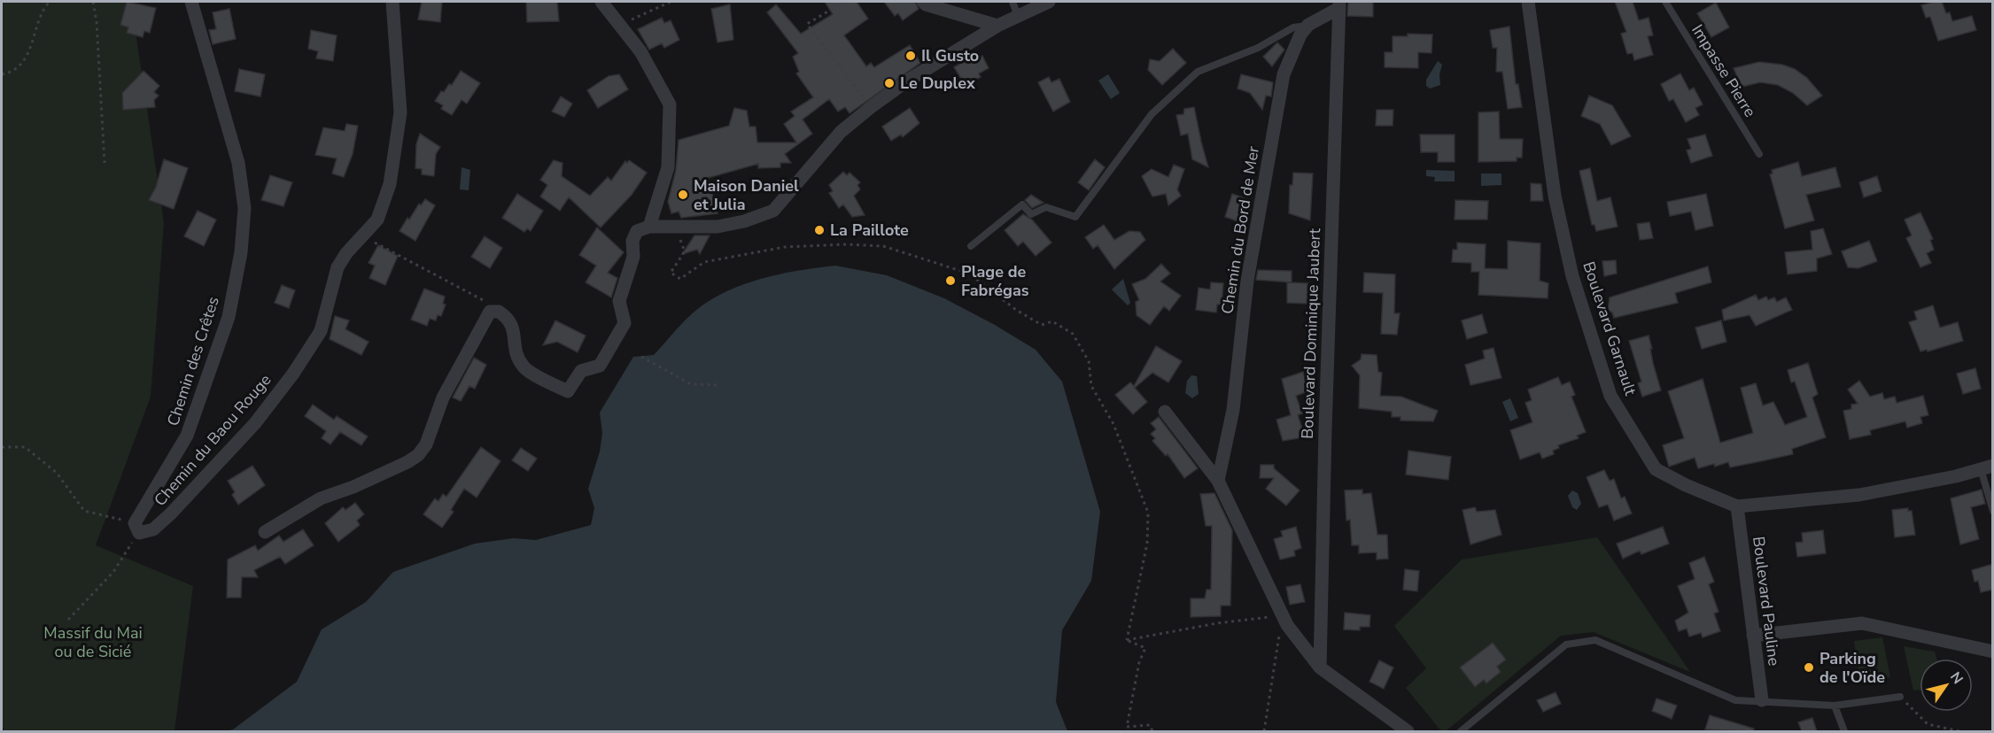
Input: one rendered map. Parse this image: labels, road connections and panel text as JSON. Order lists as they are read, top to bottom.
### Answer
{
  "streets": {
    "street": [
      "Chemin du Bord de Mer",
      "Boulevard Garnault",
      "Boulevard Dominique Jaubert",
      "Chemin des Crêtes",
      "Chemin du Baou Rouge",
      "Boulevard Pauline"
    ],
    "lane": ["Impasse Pierre"]
  },
  "crossings": [
    ["Chemin du Bord de Mer", "Boulevard Dominique Jaubert"],
    ["Boulevard Garnault", "Boulevard Pauline"],
    ["Chemin des Crêtes", "Chemin du Baou Rouge"]
  ],
  "parks": ["Massif du Mai ou de Sicié"],
  "places": [
    "Il Gusto",
    "Le Duplex",
    "Maison Daniel et Julia",
    "La Paillote",
    "Plage de Fabrégas",
    "Parking de l'Oïde"
  ],
  "north": "top right"
}
